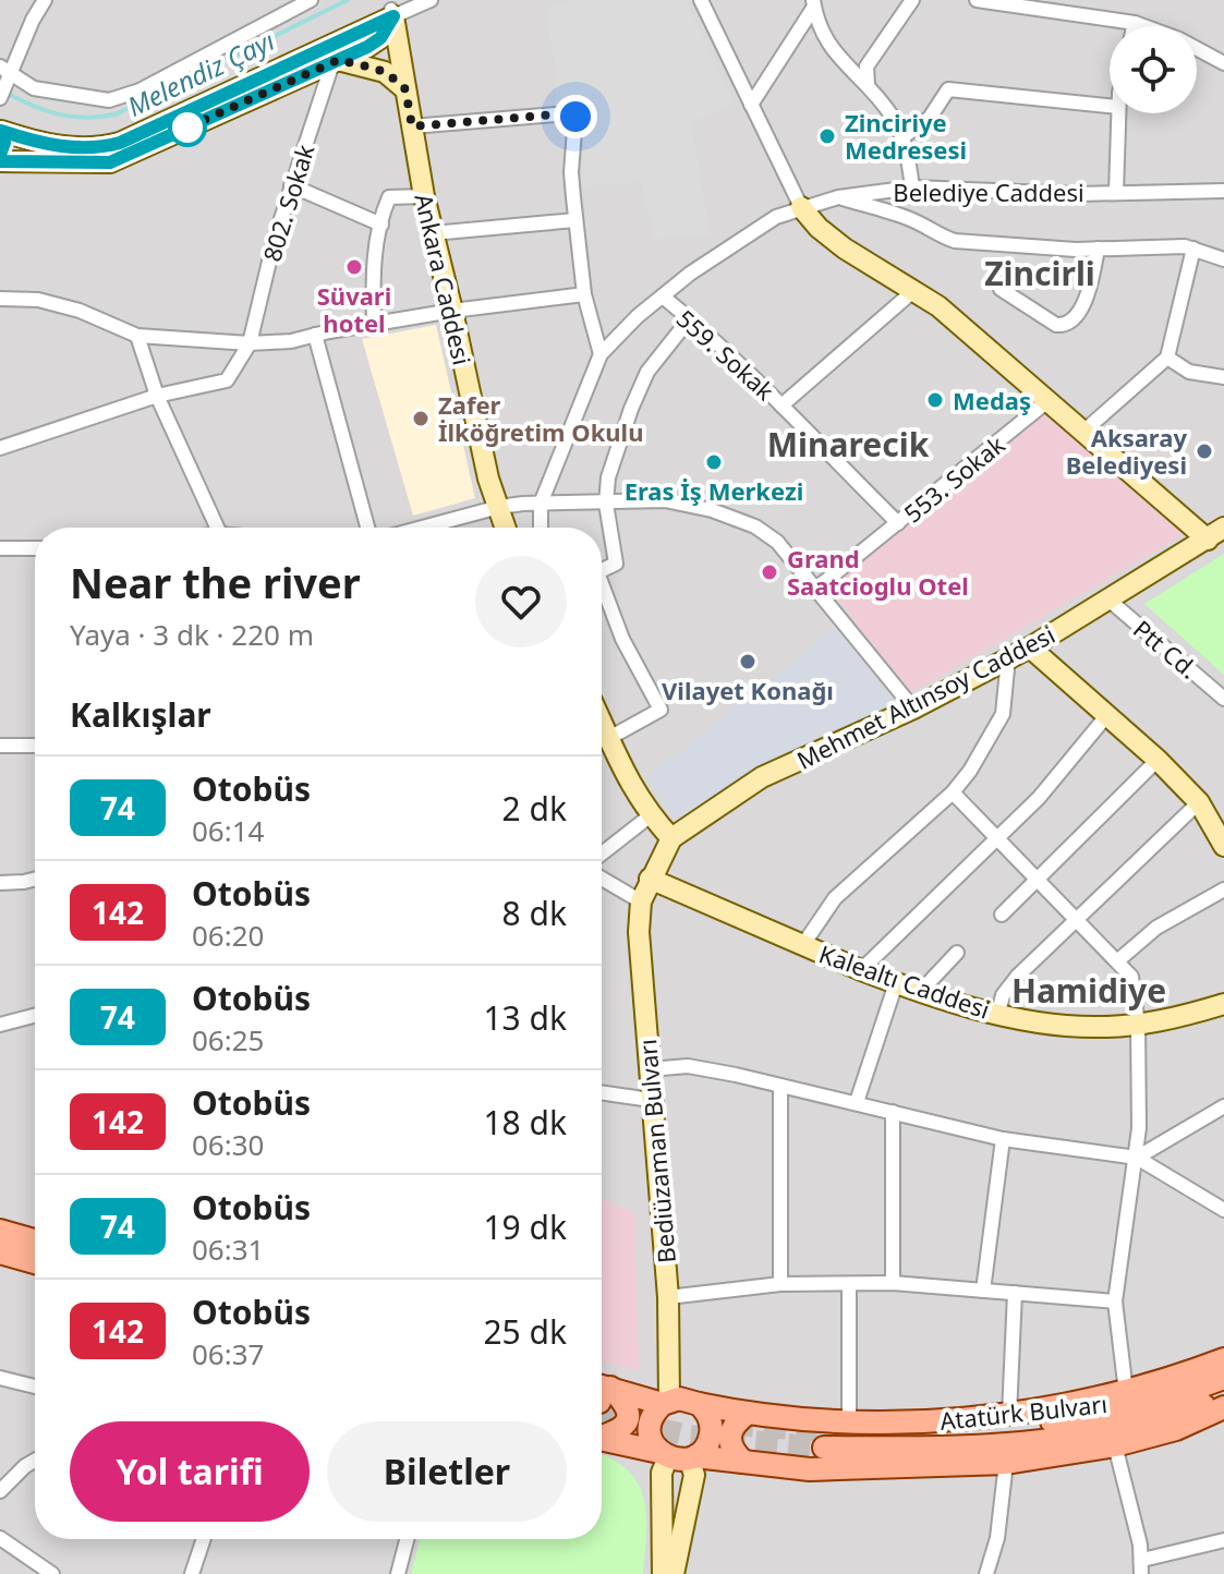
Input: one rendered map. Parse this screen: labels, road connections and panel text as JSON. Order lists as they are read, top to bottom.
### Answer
{
  "streets": {
    "main road": ["Atatürk Bulvarı"],
    "street": [
      "Belediye Caddesi",
      "802. Sokak",
      "Ankara Caddesi",
      "559. Sokak",
      "553. Sokak",
      "Ptt Cd.",
      "Mehmet Altınsoy Caddesi",
      "Kalealtı Caddesi",
      "Bediüzaman Bulvarı"
    ]
  },
  "crossings": [
    ["Belediye Caddesi", "559. Sokak"],
    ["559. Sokak", "553. Sokak"],
    ["Ptt Cd.", "Mehmet Altınsoy Caddesi"]
  ],
  "districts": ["Zincirli", "Minarecik", "Hamidiye"],
  "water": ["Melendiz Çayı"],
  "places": [
    "Zinciriye Medresesi",
    "Süvari hotel",
    "Medaş",
    "Zafer İlköğretim Okulu",
    "Aksaray Belediyesi",
    "Eras İş Merkezi",
    "Grand Saatcioglu Otel",
    "Vilayet Konağı"
  ],
  "lines": ["bus line 74"],
  "page": {
    "heading": [
      ["Near the river", "Yaya · 3 dk · 220 m"],
      "Kalkışlar"
    ],
    "list": [
      {
        "mark": "74",
        "name": "Otobüs",
        "note": "06:14",
        "value": "2 dk"
      },
      {
        "mark": "142",
        "name": "Otobüs",
        "note": "06:20",
        "value": "8 dk"
      },
      {
        "mark": "74",
        "name": "Otobüs",
        "note": "06:25",
        "value": "13 dk"
      },
      {
        "mark": "142",
        "name": "Otobüs",
        "note": "06:30",
        "value": "18 dk"
      },
      {
        "mark": "74",
        "name": "Otobüs",
        "note": "06:31",
        "value": "19 dk"
      },
      {
        "mark": "142",
        "name": "Otobüs",
        "note": "06:37",
        "value": "25 dk"
      }
    ],
    "buttons": ["Yol tarifi", "Biletler"]
  }
}
